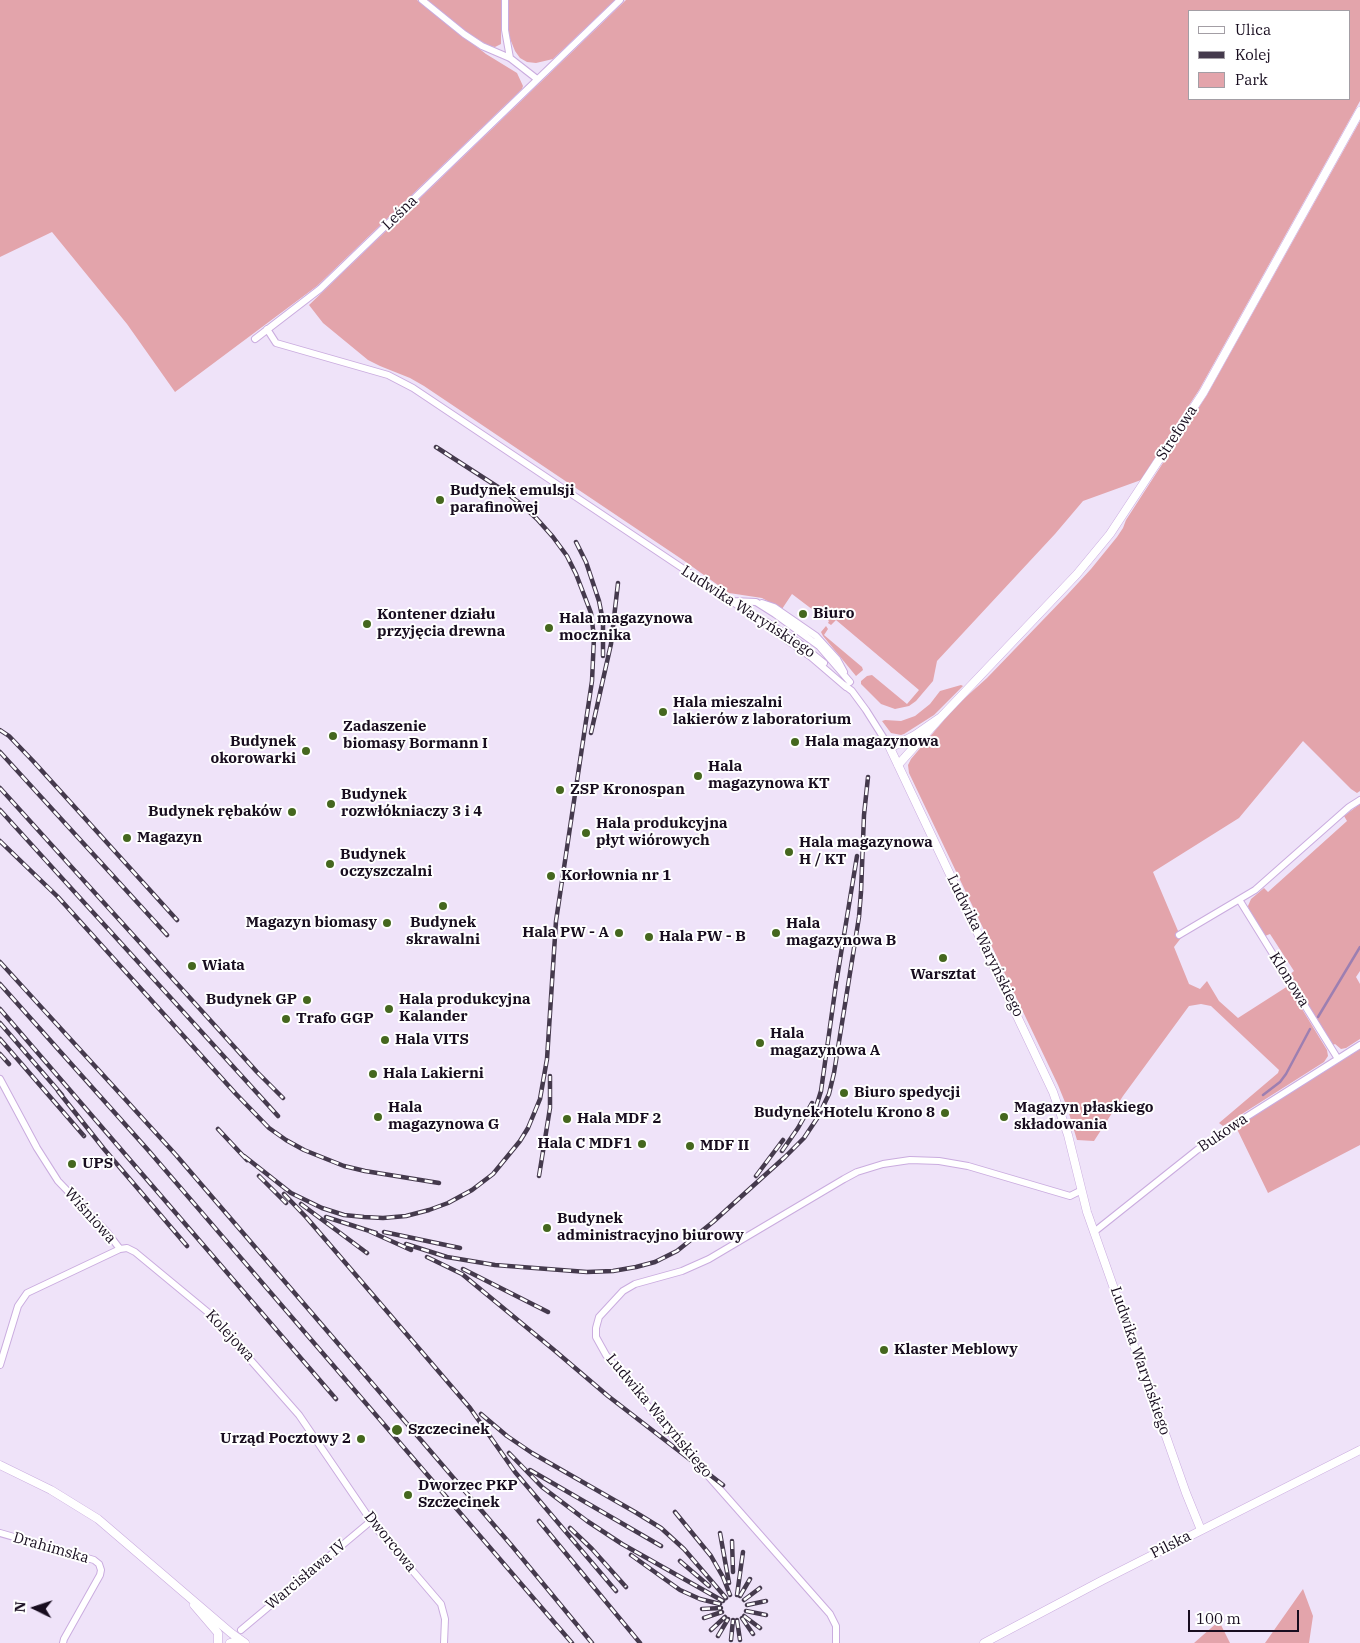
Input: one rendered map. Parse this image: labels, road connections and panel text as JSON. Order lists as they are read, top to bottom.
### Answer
{
  "streets": {
    "street": [
      "Leśna",
      "Strefowa",
      "Ludwika Waryńskiego",
      "Klonowa",
      "Bukowa",
      "Wiśniowa",
      "Kolejowa",
      "Dworcowa",
      "Pilska",
      "Drahimska",
      "Warcisława IV"
    ]
  },
  "crossings": [
    ["Leśna", "Ludwika Waryńskiego"],
    ["Strefowa", "Ludwika Waryńskiego"],
    ["Ludwika Waryńskiego", "Bukowa"],
    ["Ludwika Waryńskiego", "Pilska"],
    ["Klonowa", "Bukowa"],
    ["Wiśniowa", "Kolejowa"],
    ["Kolejowa", "Dworcowa"],
    ["Dworcowa", "Warcisława IV"]
  ],
  "places": [
    "Budynek emulsji parafinowej",
    "Biuro",
    "Kontener działu przyjęcia drewna",
    "Hala magazynowa mocznika",
    "Hala mieszalni lakierów z laboratorium",
    "Zadaszenie biomasy Bormann I",
    "Hala magazynowa",
    "Budynek okorowarki",
    "Hala magazynowa KT",
    "ZSP Kronospan",
    "Budynek rozwłókniaczy 3 i 4",
    "Budynek rębaków",
    "Hala produkcyjna płyt wiórowych",
    "Magazyn",
    "Hala magazynowa H / KT",
    "Budynek oczyszczalni",
    "Korłownia nr 1",
    "Budynek skrawalni",
    "Magazyn biomasy",
    "Hala PW - A",
    "Hala magazynowa B",
    "Hala PW - B",
    "Warsztat",
    "Wiata",
    "Budynek GP",
    "Hala produkcyjna Kalander",
    "Trafo GGP",
    "Hala VITS",
    "Hala magazynowa A",
    "Hala Lakierni",
    "Biuro spedycji",
    "Budynek Hotelu Krono 8",
    "Hala magazynowa G",
    "Magazyn płaskiego składowania",
    "Hala MDF 2",
    "Hala C MDF1",
    "MDF II",
    "UPS",
    "Budynek administracyjno biurowy",
    "Klaster Meblowy",
    "Szczecinek",
    "Urząd Pocztowy 2",
    "Dworzec PKP Szczecinek"
  ],
  "legend": ["Ulica", "Kolej", "Park"],
  "scale_bar": "100 m",
  "north": "left"
}
